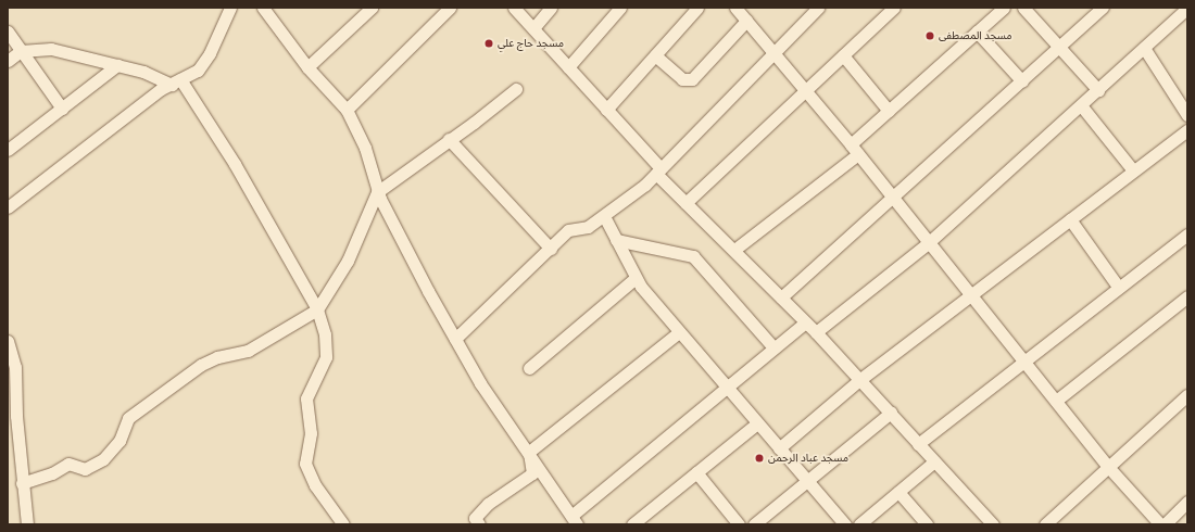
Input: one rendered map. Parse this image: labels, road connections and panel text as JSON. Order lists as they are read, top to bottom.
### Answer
{
  "places": ["مسجد المصطفى", "مسجد حاج علي", "مسجد عباد الرحمن"]
}
